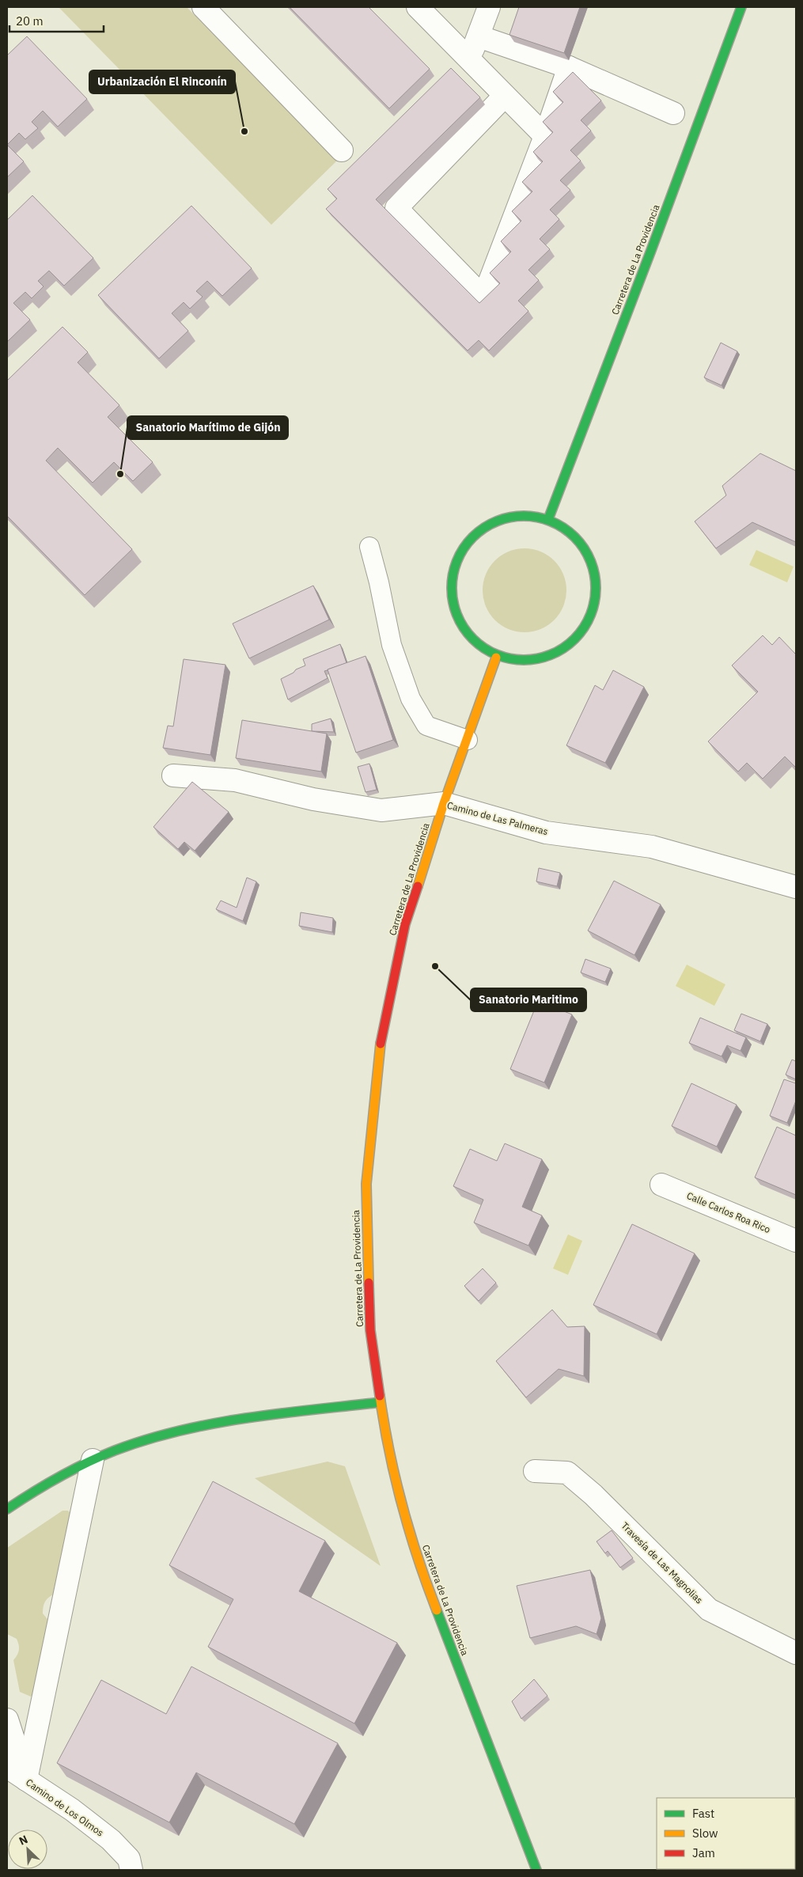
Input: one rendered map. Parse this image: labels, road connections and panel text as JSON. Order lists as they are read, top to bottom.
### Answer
{
  "streets": {
    "street": [
      "Carretera de La Providencia",
      "Camino de Las Palmeras",
      "Calle Carlos Roa Rico",
      "Travesía de Las Magnolias",
      "Camino de Los Olmos"
    ]
  },
  "crossings": [
    ["Carretera de La Providencia", "Camino de Las Palmeras"]
  ],
  "places": ["Urbanización El Rinconín", "Sanatorio Marítimo de Gijón", "Sanatorio Maritimo"],
  "legend": ["Fast", "Slow", "Jam"],
  "scale_bar": "20 m",
  "north": "top left"
}
